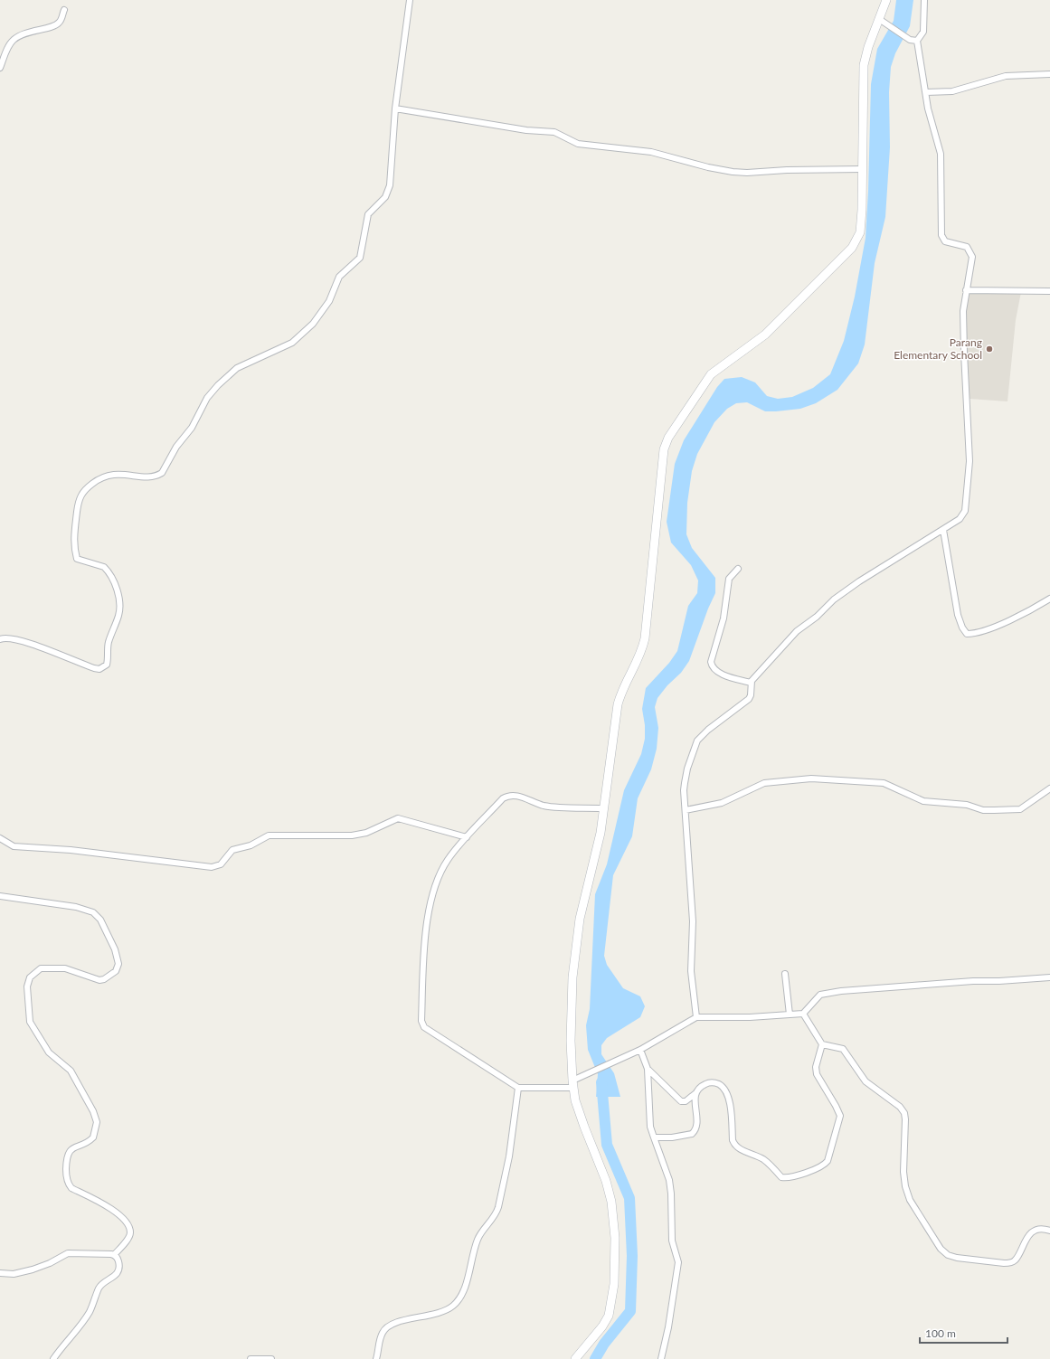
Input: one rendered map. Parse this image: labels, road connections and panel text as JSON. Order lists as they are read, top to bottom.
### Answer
{
  "places": ["Parang Elementary School"],
  "scale_bar": "100 m"
}
